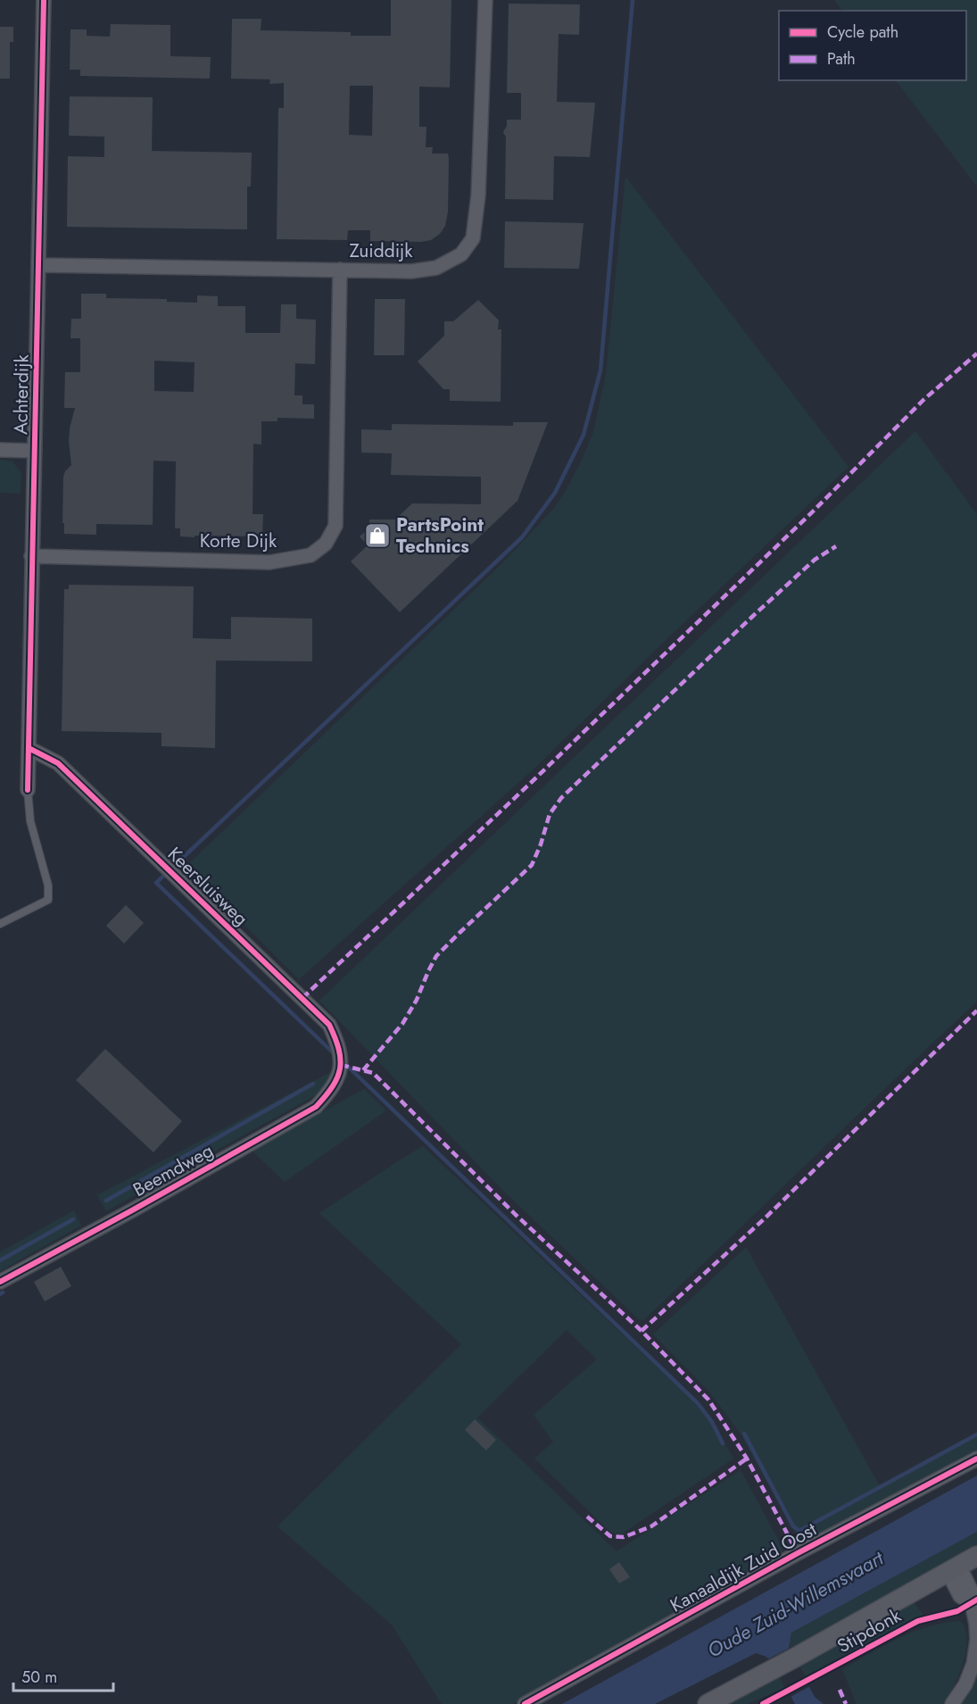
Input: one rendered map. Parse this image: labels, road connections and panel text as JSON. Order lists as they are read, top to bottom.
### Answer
{
  "streets": {
    "main road": ["Stipdonk"],
    "street": [
      "Zuiddijk",
      "Achterdijk",
      "Korte Dijk",
      "Keersluisweg",
      "Beemdweg",
      "Kanaaldijk Zuid Oost"
    ]
  },
  "crossings": [
    ["Zuiddijk", "Achterdijk"],
    ["Zuiddijk", "Korte Dijk"],
    ["Achterdijk", "Korte Dijk"],
    ["Achterdijk", "Keersluisweg"],
    ["Keersluisweg", "Beemdweg"]
  ],
  "water": ["Oude Zuid-Willemsvaart"],
  "places": {
    "shop": ["PartsPoint Technics"]
  },
  "legend": ["Cycle path", "Path"],
  "scale_bar": "50 m"
}
